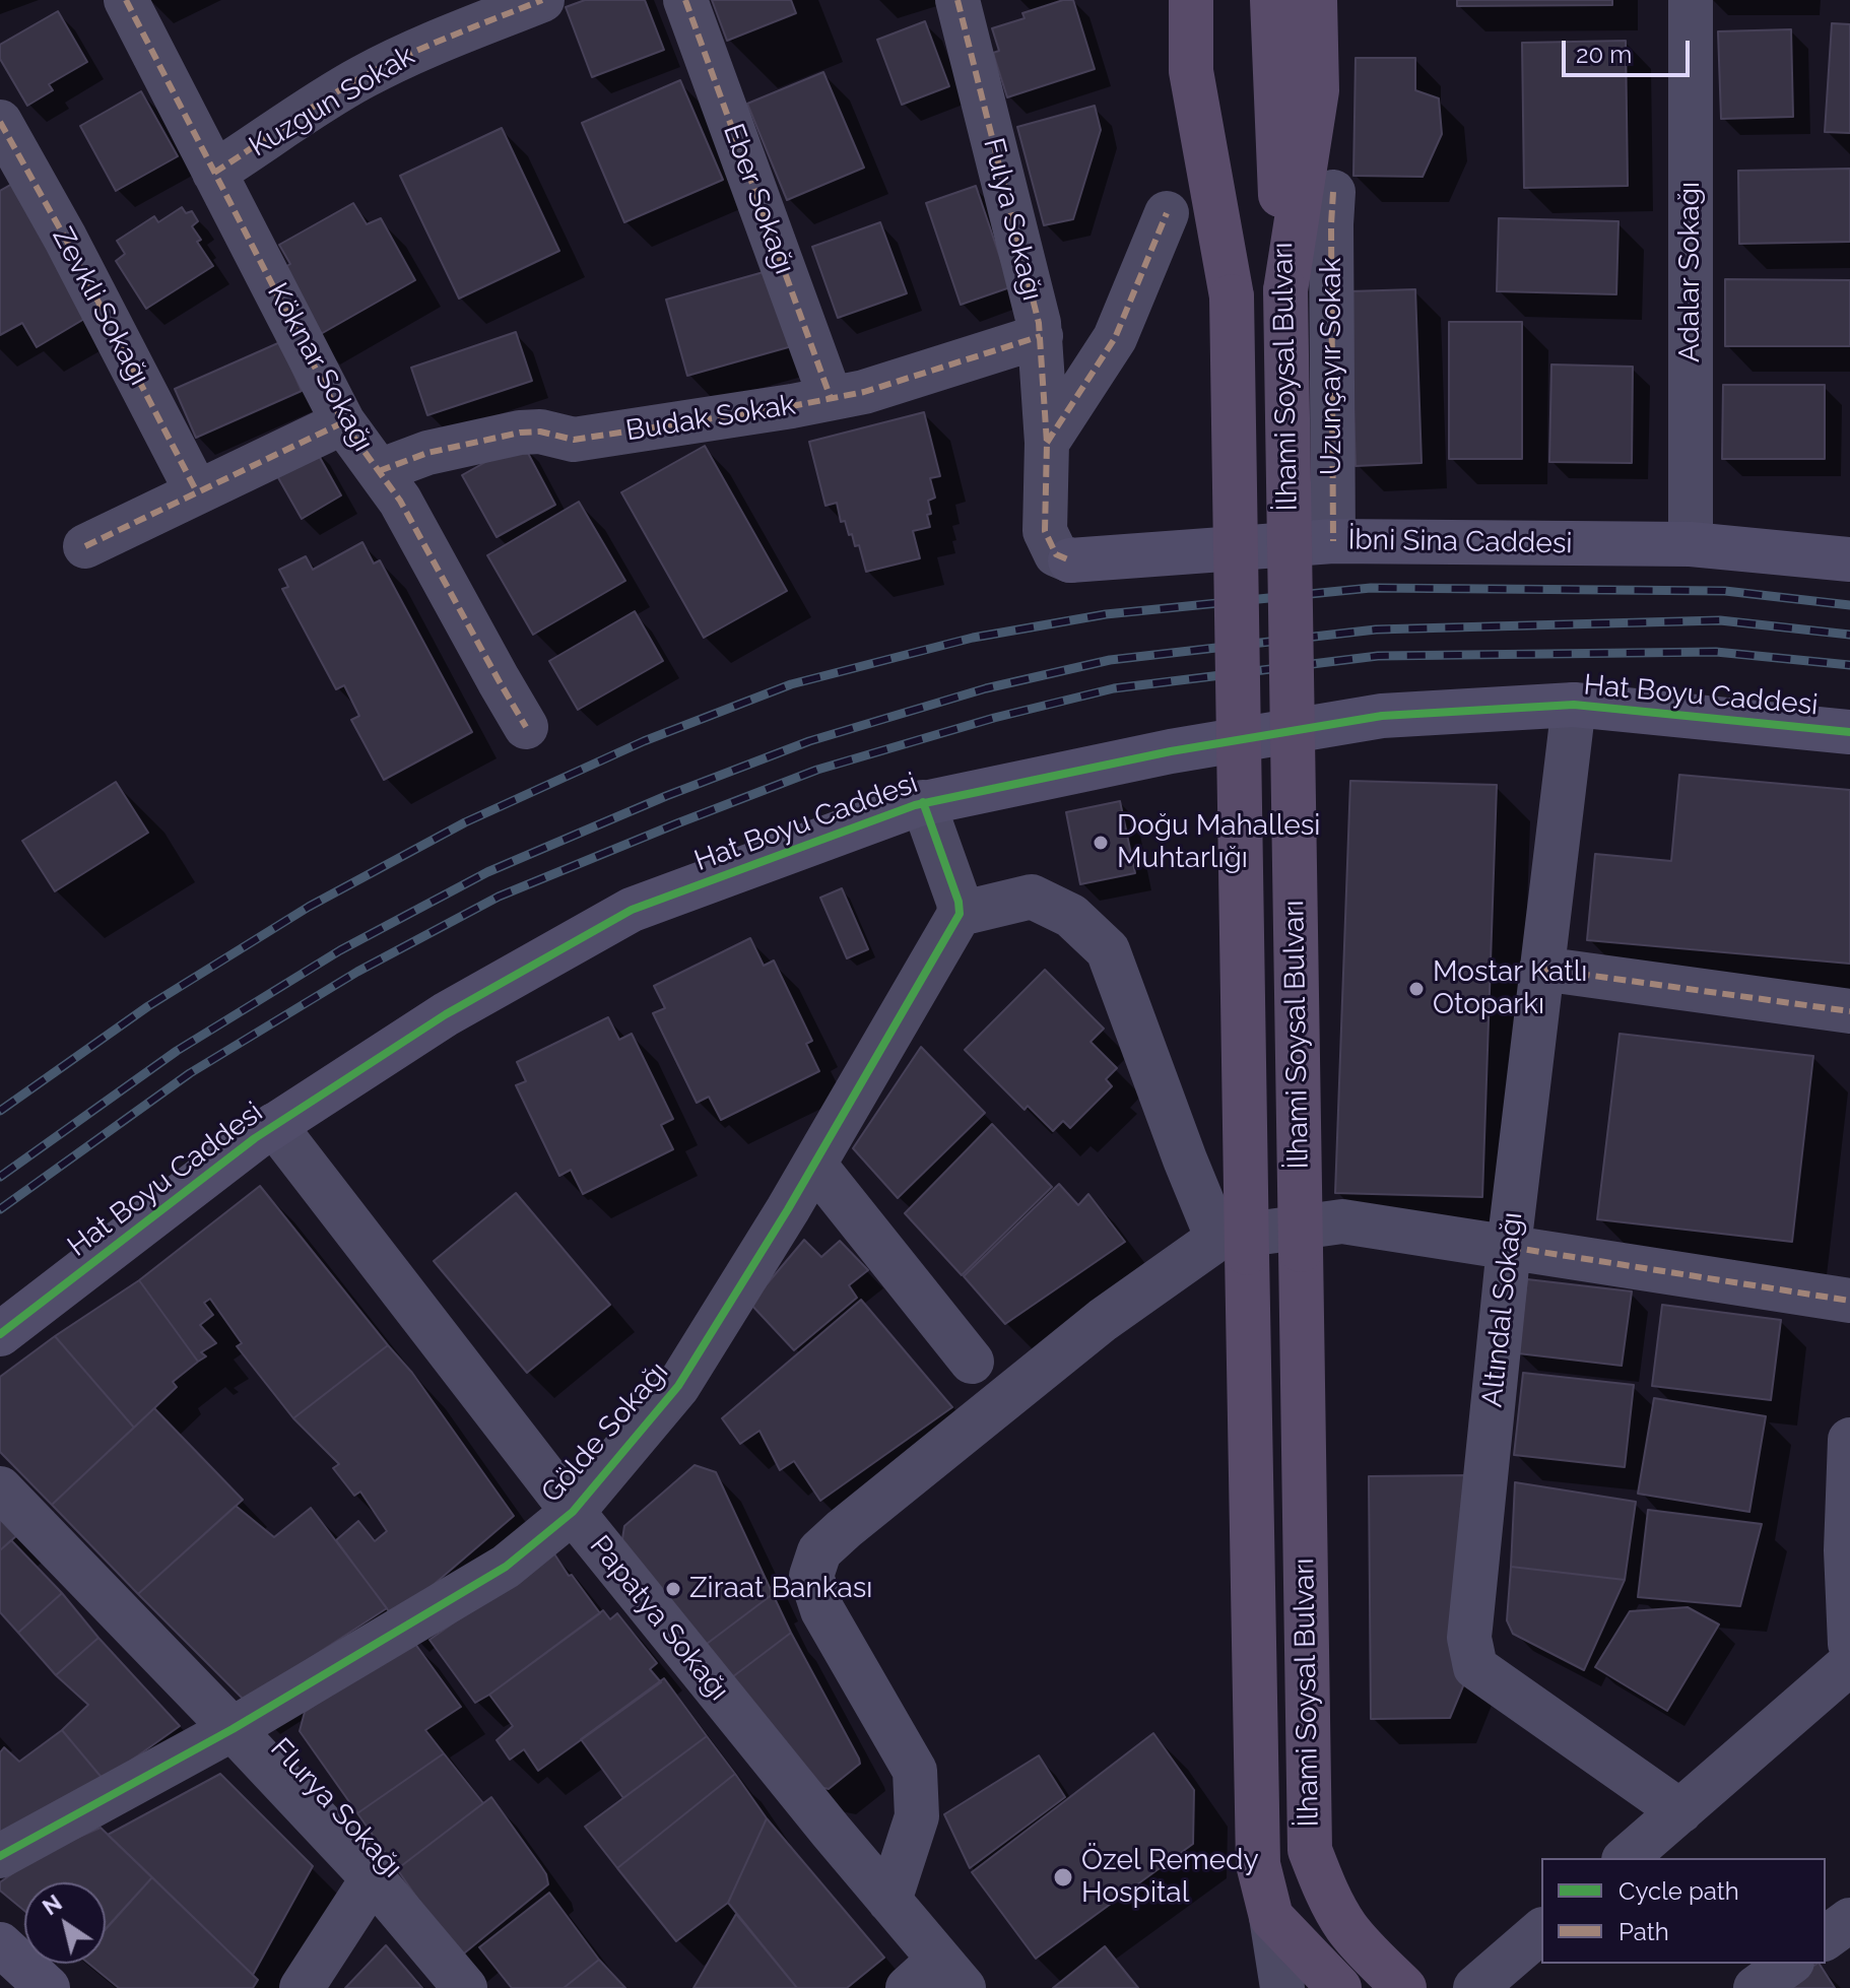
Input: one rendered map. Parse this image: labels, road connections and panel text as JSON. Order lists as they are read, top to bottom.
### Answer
{
  "streets": {
    "main road": ["İlhami Soysal Bulvarı"],
    "street": [
      "Kuzgun Sokak",
      "Eber Sokağı",
      "Fulya Sokağı",
      "Adalar Sokağı",
      "Zevkli Sokağı",
      "Uzunçayır Sokak",
      "Köknar Sokağı",
      "Budak Sokak",
      "İbni Sina Caddesi",
      "Hat Boyu Caddesi",
      "Altındal Sokağı",
      "Gölde Sokağı",
      "Papatya Sokağı",
      "Flurya Sokağı"
    ]
  },
  "crossings": [
    ["Kuzgun Sokak", "Köknar Sokağı"],
    ["Eber Sokağı", "Budak Sokak"],
    ["Fulya Sokağı", "Budak Sokak"],
    ["Fulya Sokağı", "İbni Sina Caddesi"],
    ["Adalar Sokağı", "İbni Sina Caddesi"],
    ["Uzunçayır Sokak", "İbni Sina Caddesi"],
    ["Köknar Sokağı", "Budak Sokak"],
    ["Hat Boyu Caddesi", "Altındal Sokağı"],
    ["Hat Boyu Caddesi", "Papatya Sokağı"],
    ["Gölde Sokağı", "Papatya Sokağı"],
    ["Gölde Sokağı", "Flurya Sokağı"]
  ],
  "places": [
    "Doğu Mahallesi Muhtarlığı",
    "Mostar Katlı Otoparkı",
    "Ziraat Bankası",
    "Özel Remedy Hospital"
  ],
  "legend": ["Cycle path", "Path"],
  "scale_bar": "20 m",
  "north": "top left"
}
